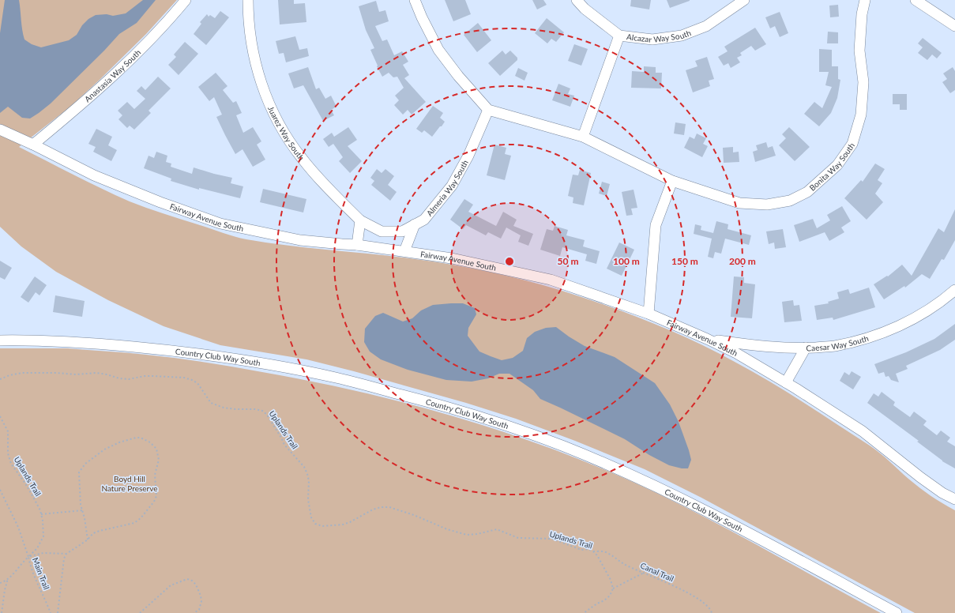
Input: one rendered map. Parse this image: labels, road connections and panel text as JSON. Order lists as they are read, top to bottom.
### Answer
{
  "streets": {
    "street": [
      "Alcazar Way South",
      "Anastasia Way South",
      "Juarez Way South",
      "Bonita Way South",
      "Almeria Way South",
      "Fairway Avenue South",
      "Caesar Way South",
      "Country Club Way South"
    ],
    "path": ["Uplands Trail", "Canal Trail", "Main Trail"]
  },
  "crossings": [
    ["Anastasia Way South", "Fairway Avenue South"],
    ["Juarez Way South", "Almeria Way South"],
    ["Fairway Avenue South", "Caesar Way South"],
    ["Uplands Trail", "Canal Trail"],
    ["Uplands Trail", "Main Trail"]
  ],
  "parks": ["Boyd Hill Nature Preserve"],
  "rings": [
    "50 m",
    "100 m",
    "150 m",
    "200 m"
  ]
}
